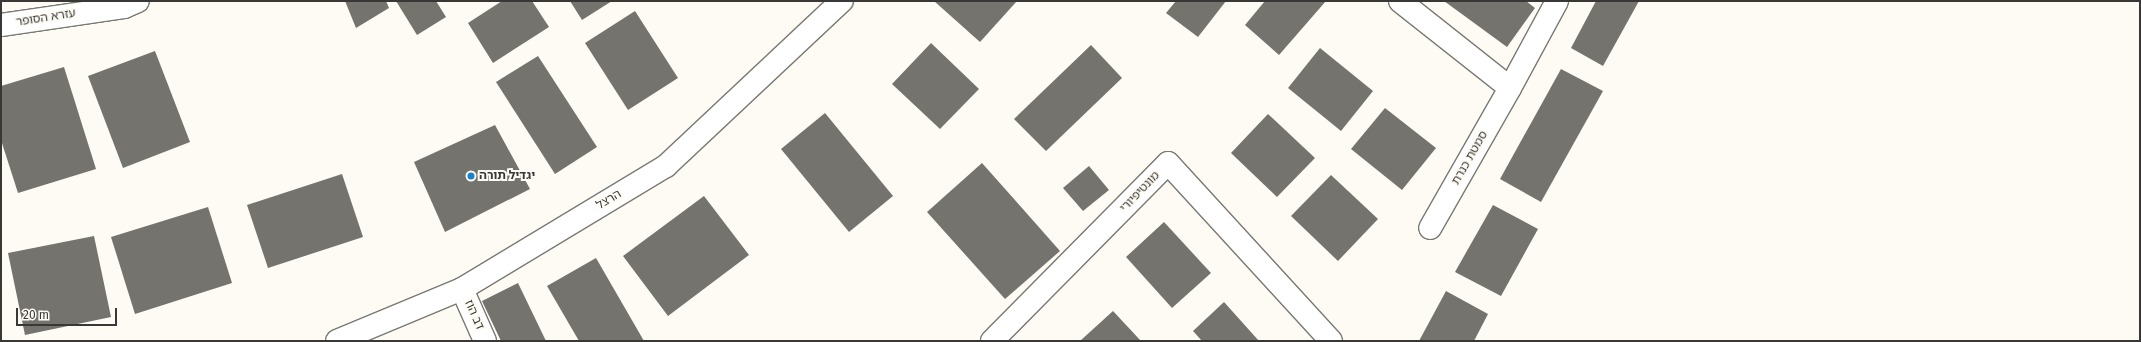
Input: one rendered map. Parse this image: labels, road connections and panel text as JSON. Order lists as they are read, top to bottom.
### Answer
{
  "streets": {
    "street": [
      "עזרא הסופר",
      "סמטת כנרת",
      "מונטיפיורי",
      "הרצל",
      "דב הוז"
    ]
  },
  "crossings": [
    ["הרצל", "דב הוז"]
  ],
  "places": ["יגדיל תורה"],
  "scale_bar": "20 m"
}
